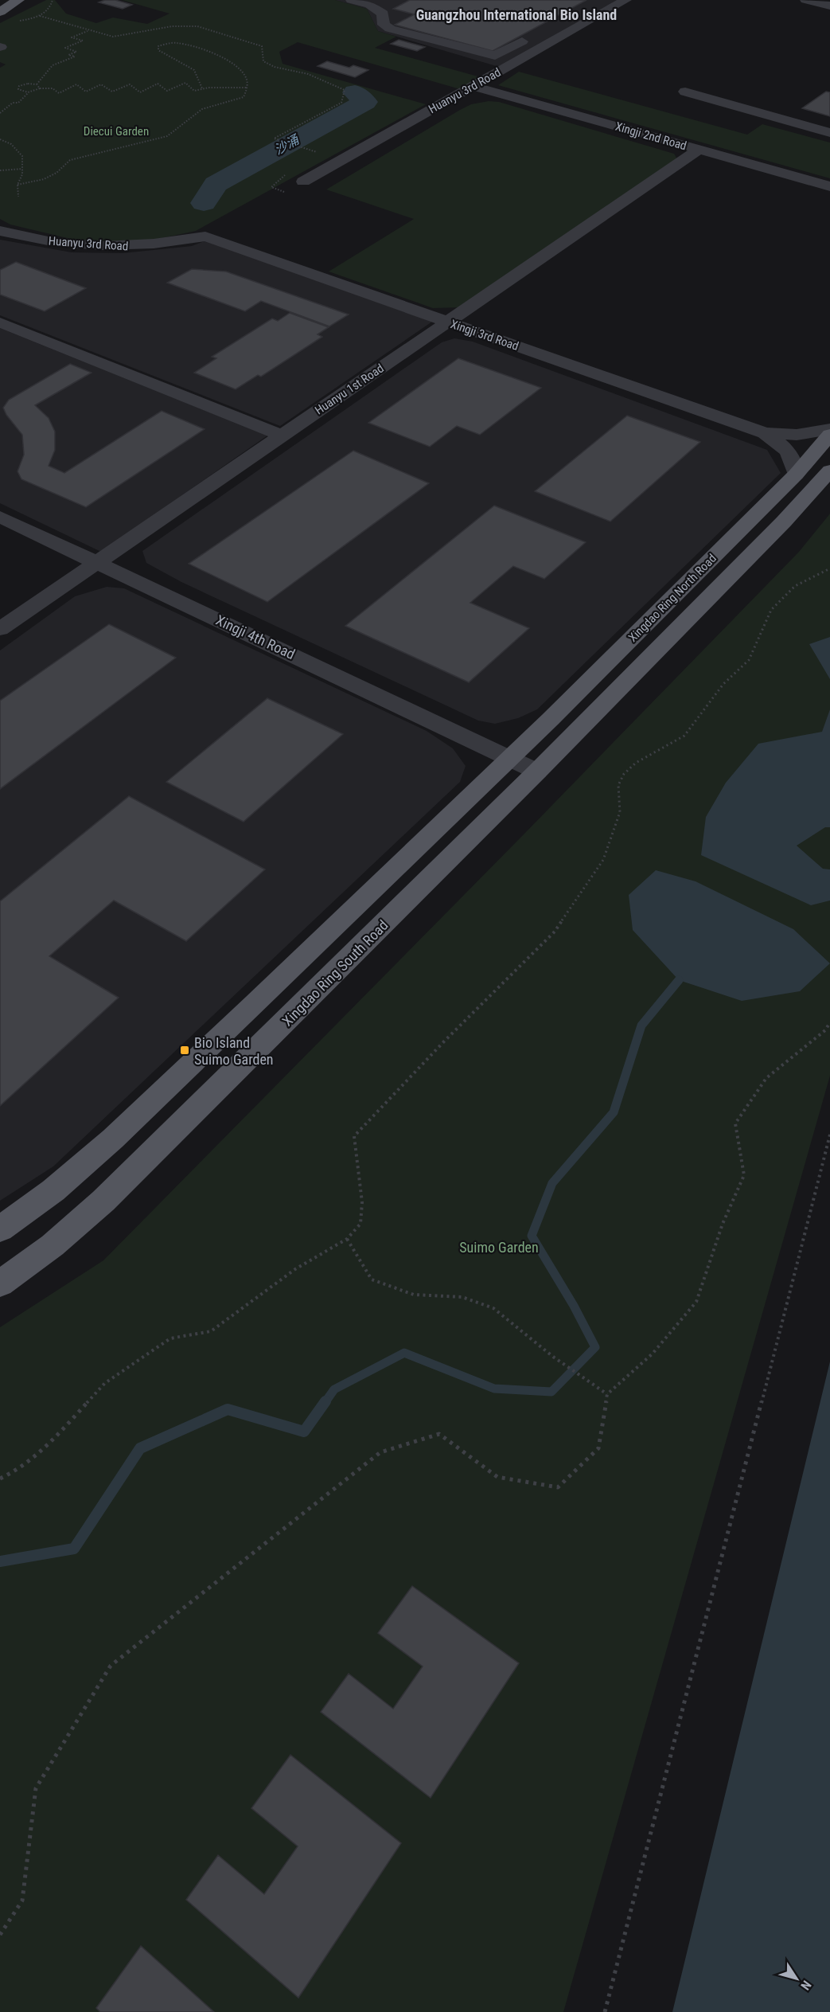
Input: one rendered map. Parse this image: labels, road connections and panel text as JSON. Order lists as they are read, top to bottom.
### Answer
{
  "streets": {
    "main road": ["Xingdao Ring North Road", "Xingdao Ring South Road"],
    "street": [
      "Huanyu 3rd Road",
      "Xingji 2nd Road",
      "Xingji 3rd Road",
      "Huanyu 1st Road",
      "Xingji 4th Road"
    ]
  },
  "crossings": [
    ["Huanyu 3rd Road", "Xingji 2nd Road"],
    ["Huanyu 3rd Road", "Xingji 3rd Road"],
    ["Xingji 2nd Road", "Huanyu 1st Road"],
    ["Xingji 3rd Road", "Huanyu 1st Road"],
    ["Xingji 3rd Road", "Xingdao Ring North Road"],
    ["Huanyu 1st Road", "Xingji 4th Road"],
    ["Xingdao Ring North Road", "Xingji 4th Road"],
    ["Xingdao Ring North Road", "Xingdao Ring South Road"],
    ["Xingji 4th Road", "Xingdao Ring South Road"]
  ],
  "districts": ["Guangzhou International Bio Island"],
  "water": ["沙涌"],
  "parks": ["Diecui Garden", "Suimo Garden"],
  "places": {
    "transit": ["Bio Island Suimo Garden"]
  },
  "north": "bottom right"
}
